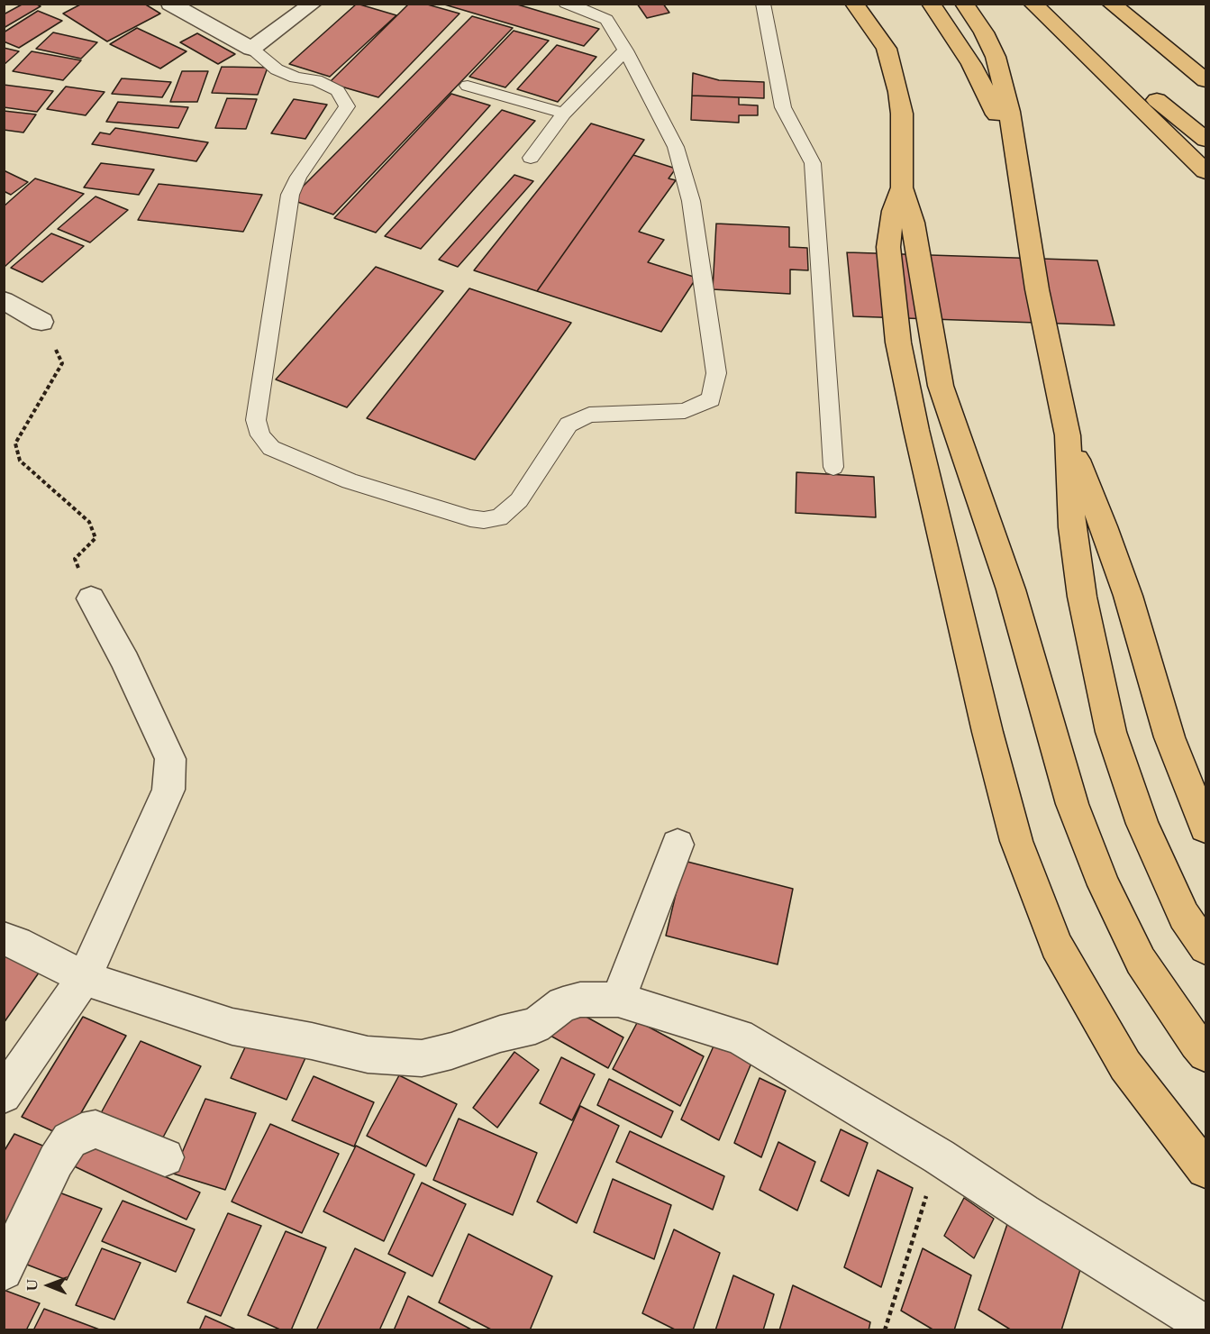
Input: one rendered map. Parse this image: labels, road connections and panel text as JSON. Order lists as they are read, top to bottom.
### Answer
{
  "north": "left"
}
